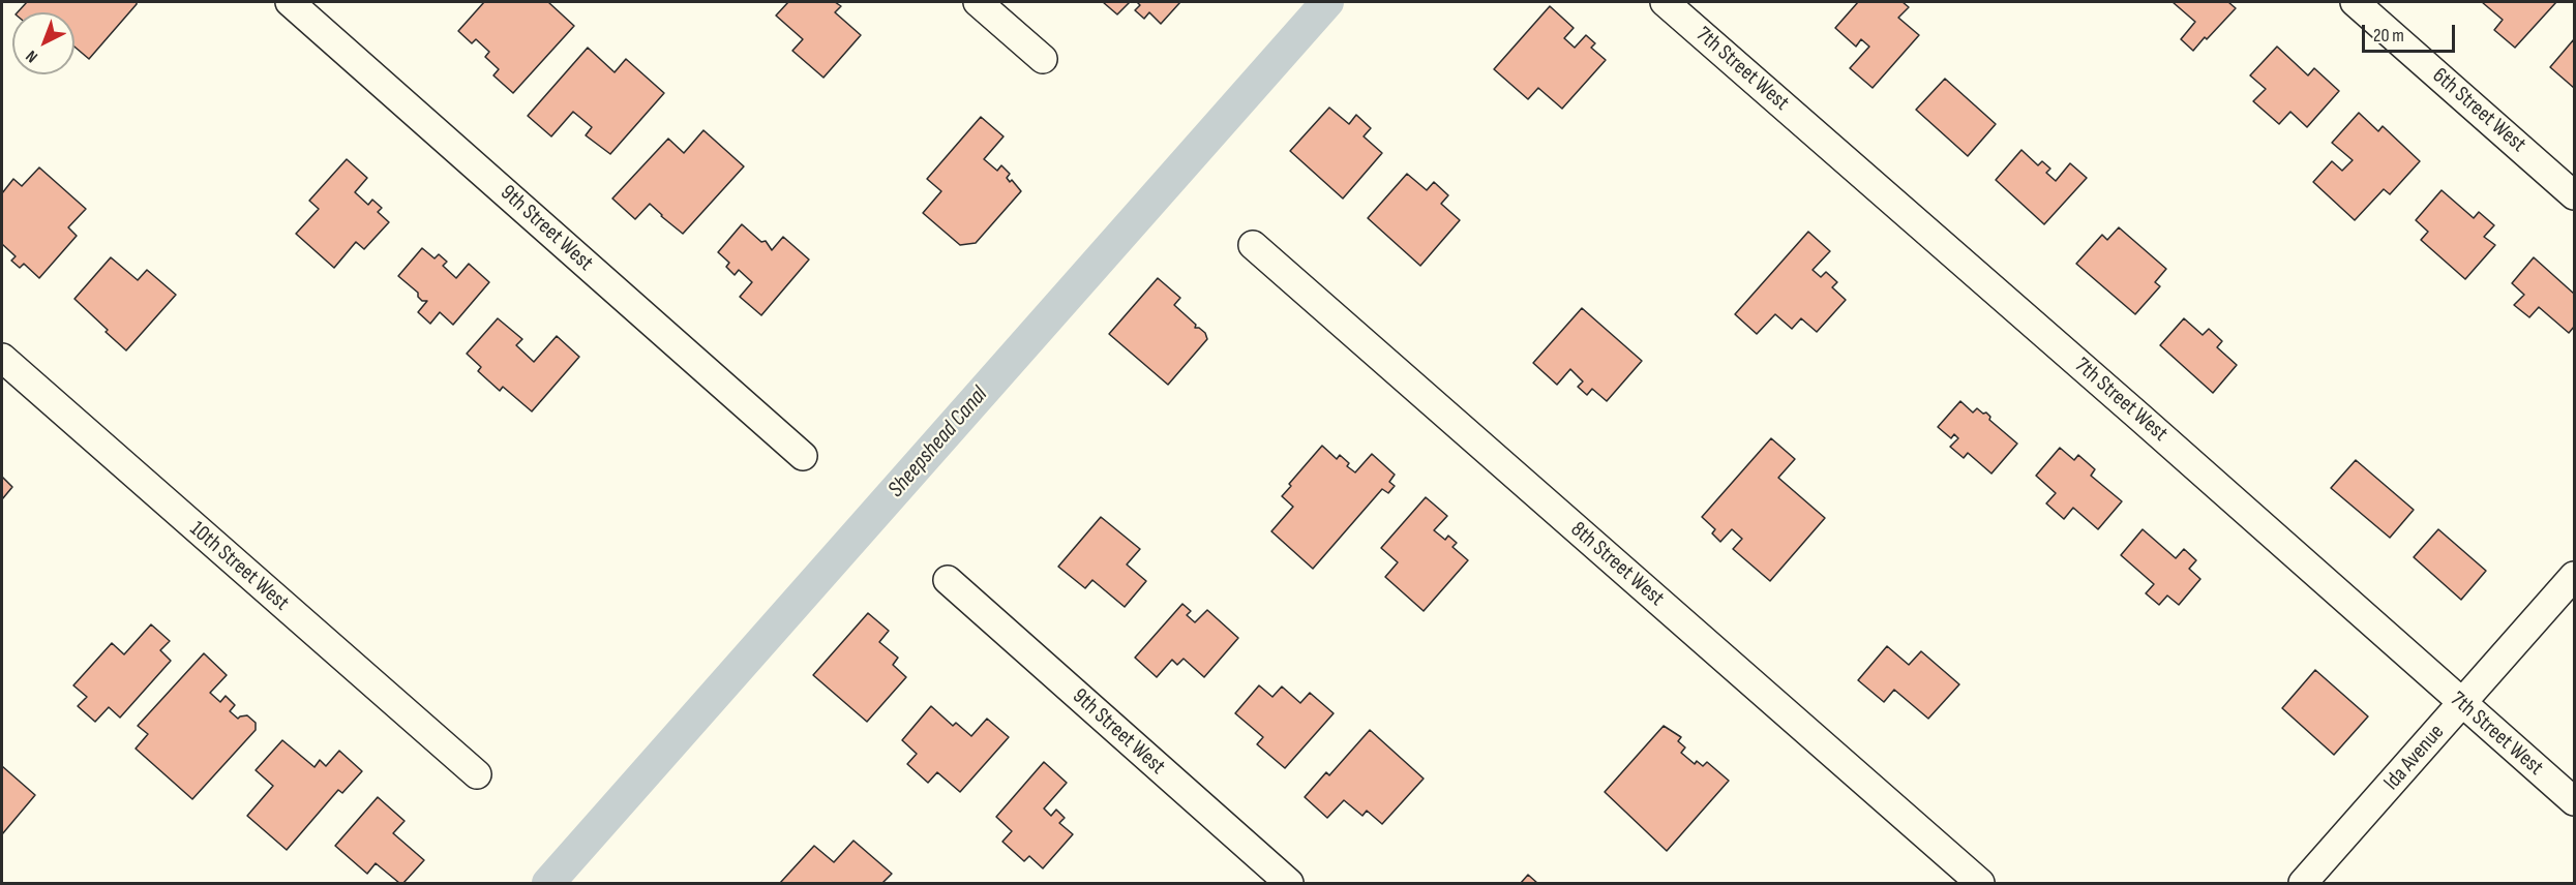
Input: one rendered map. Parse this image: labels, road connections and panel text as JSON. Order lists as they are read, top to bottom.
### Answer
{
  "streets": {
    "street": [
      "7th Street West",
      "6th Street West",
      "9th Street West",
      "8th Street West",
      "10th Street West",
      "Ida Avenue"
    ]
  },
  "crossings": [
    ["7th Street West", "Ida Avenue"]
  ],
  "water": ["Sheepshead Canal"],
  "scale_bar": "20 m",
  "north": "bottom left"
}
